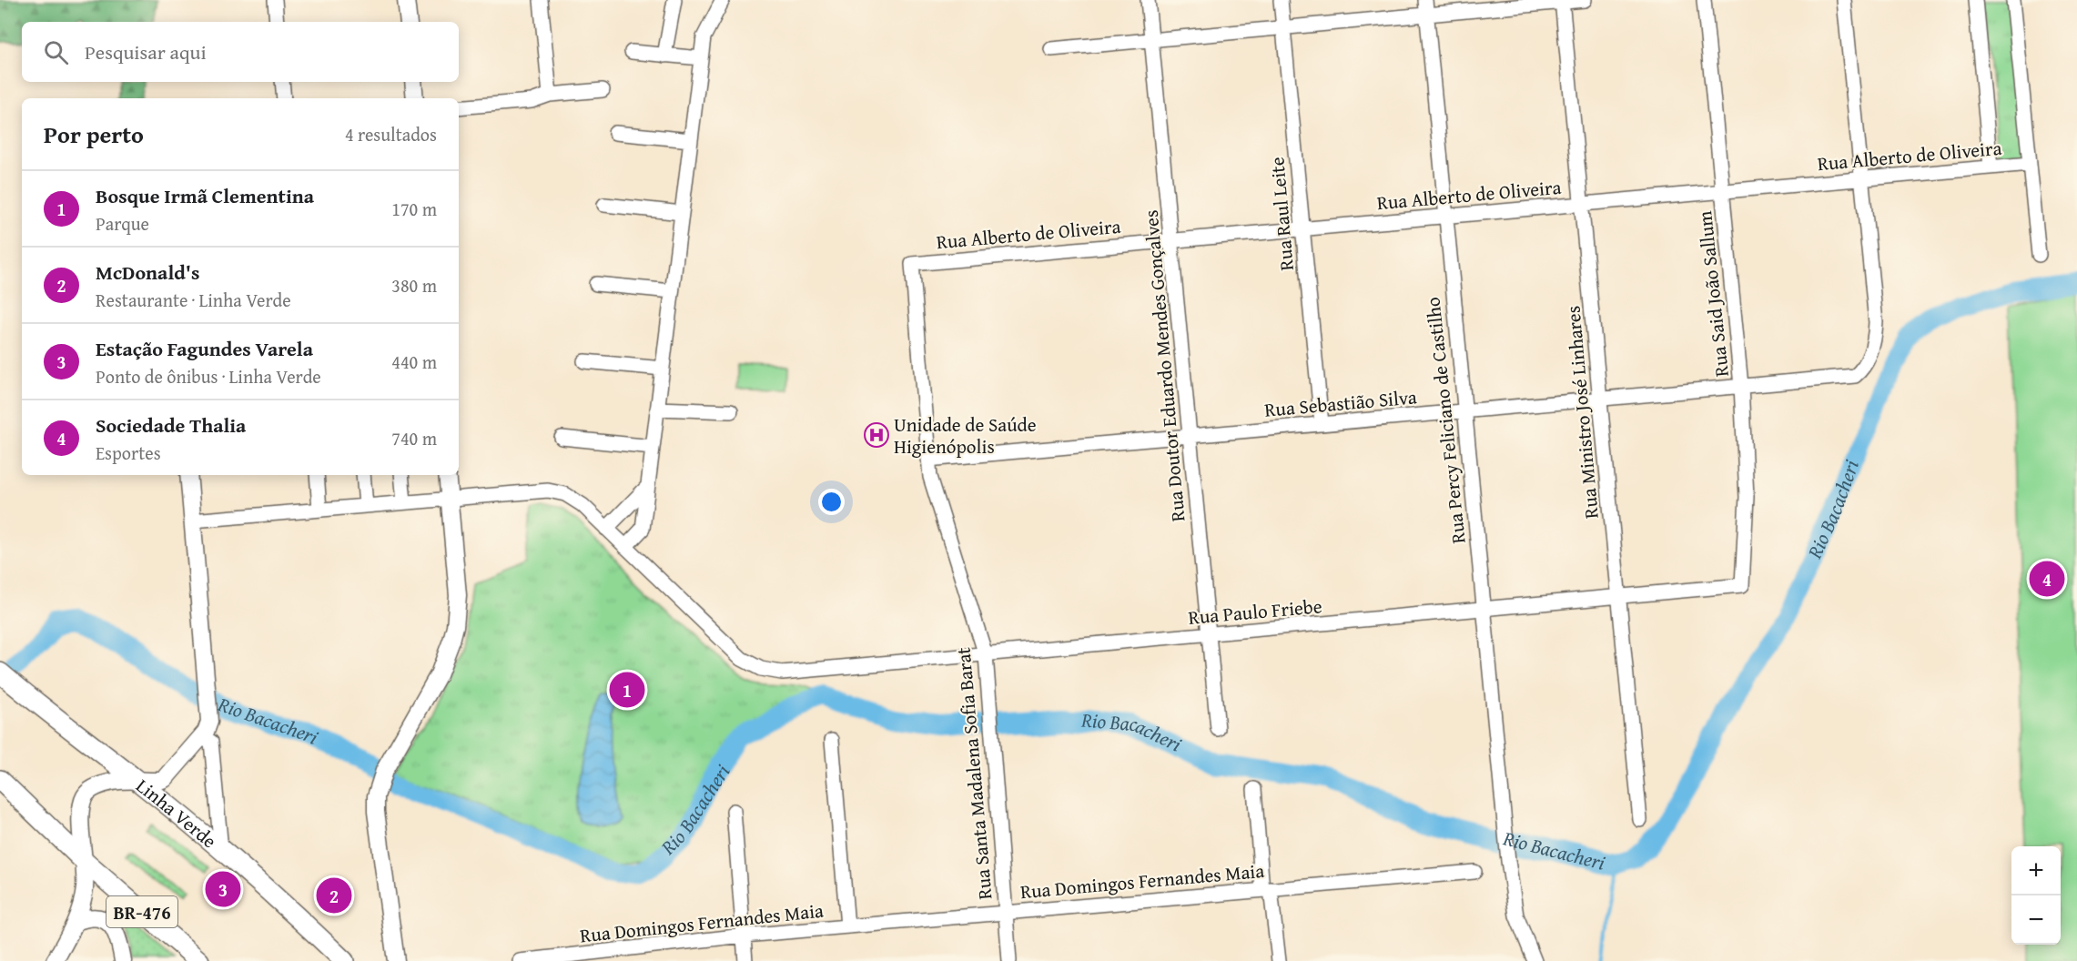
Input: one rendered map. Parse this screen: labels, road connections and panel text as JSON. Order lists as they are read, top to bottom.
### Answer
{
  "streets": {
    "highway": ["Linha Verde", "BR-476"],
    "street": [
      "Rua Alberto de Oliveira",
      "Rua Raul Leite",
      "Rua Said João Sallum",
      "Rua Doutor Eduardo Mendes Gonçalves",
      "Rua Sebastião Silva",
      "Rua Ministro José Linhares",
      "Rua Percy Feliciano de Castilho",
      "Rua Paulo Friebe",
      "Rua Santa Madalena Sofia Barat",
      "Rua Domingos Fernandes Maia"
    ]
  },
  "crossings": [
    ["Rua Alberto de Oliveira", "Rua Raul Leite"],
    ["Rua Alberto de Oliveira", "Rua Said João Sallum"],
    ["Rua Alberto de Oliveira", "Rua Doutor Eduardo Mendes Gonçalves"],
    ["Rua Alberto de Oliveira", "Rua Sebastião Silva"],
    ["Rua Alberto de Oliveira", "Rua Ministro José Linhares"],
    ["Rua Alberto de Oliveira", "Rua Percy Feliciano de Castilho"],
    ["Rua Alberto de Oliveira", "Rua Santa Madalena Sofia Barat"],
    ["Rua Raul Leite", "Rua Sebastião Silva"],
    ["Rua Said João Sallum", "Rua Sebastião Silva"],
    ["Rua Said João Sallum", "Rua Paulo Friebe"],
    ["Rua Doutor Eduardo Mendes Gonçalves", "Rua Sebastião Silva"],
    ["Rua Doutor Eduardo Mendes Gonçalves", "Rua Paulo Friebe"],
    ["Rua Sebastião Silva", "Rua Ministro José Linhares"],
    ["Rua Sebastião Silva", "Rua Percy Feliciano de Castilho"],
    ["Rua Sebastião Silva", "Rua Santa Madalena Sofia Barat"],
    ["Rua Ministro José Linhares", "Rua Paulo Friebe"],
    ["Rua Percy Feliciano de Castilho", "Rua Paulo Friebe"],
    ["Rua Paulo Friebe", "Rua Santa Madalena Sofia Barat"],
    ["Rua Santa Madalena Sofia Barat", "Rua Domingos Fernandes Maia"]
  ],
  "water": ["Rio Bacacheri"],
  "places": {
    "hospital": ["Unidade de Saúde Higienópolis"]
  },
  "page": {
    "search": "Pesquisar aqui",
    "heading": ["Por perto", "4 resultados"],
    "list": [
      {
        "mark": "1",
        "name": "Bosque Irmã Clementina",
        "note": "Parque",
        "value": "170 m"
      },
      {
        "mark": "2",
        "name": "McDonald's",
        "note": "Restaurante · Linha Verde",
        "value": "380 m"
      },
      {
        "mark": "3",
        "name": "Estação Fagundes Varela",
        "note": "Ponto de ônibus · Linha Verde",
        "value": "440 m"
      },
      {
        "mark": "4",
        "name": "Sociedade Thalia",
        "note": "Esportes",
        "value": "740 m"
      }
    ],
    "pins": [
      "4",
      "1",
      "3",
      "2"
    ],
    "map_buttons": ["+", "−"]
  }
}
